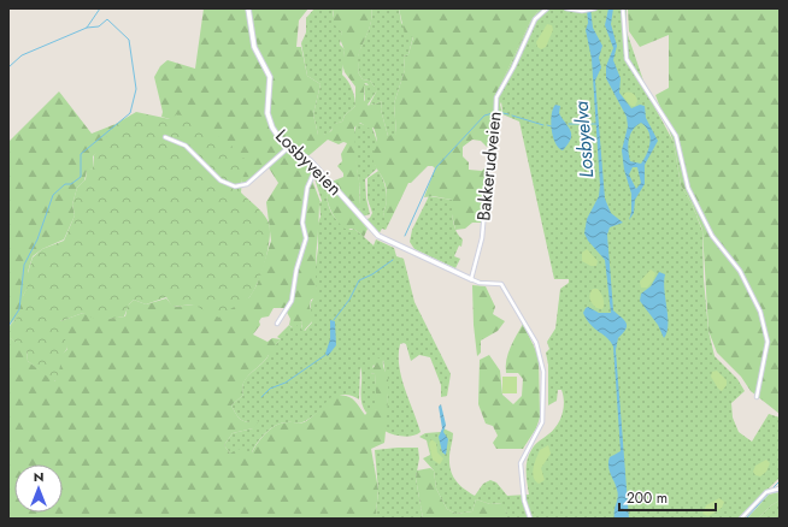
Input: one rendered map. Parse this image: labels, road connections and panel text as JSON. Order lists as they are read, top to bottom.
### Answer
{
  "streets": {
    "main road": ["Losbyveien"],
    "street": ["Bakkerudveien"]
  },
  "crossings": [
    ["Losbyveien", "Bakkerudveien"]
  ],
  "water": ["Losbyelva"],
  "scale_bar": "200 m",
  "north": "top"
}
